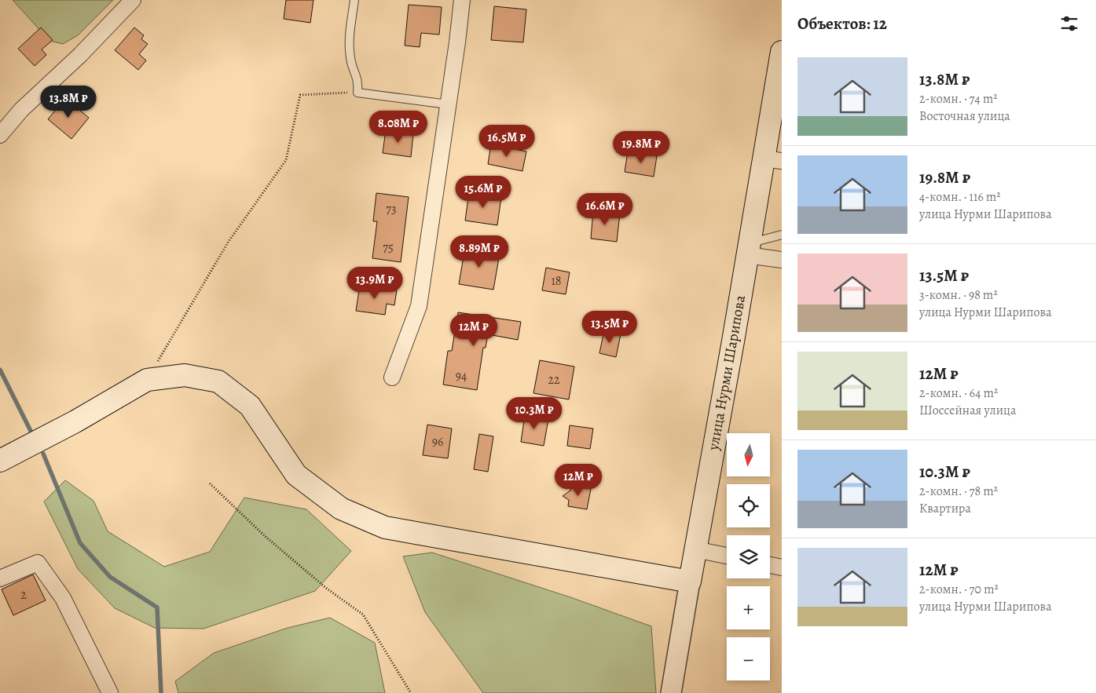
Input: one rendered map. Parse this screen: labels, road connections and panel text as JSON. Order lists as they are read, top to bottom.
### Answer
{
  "streets": {
    "main road": ["улица Нурми Шарипова"]
  },
  "house_numbers": [
    "73",
    "75",
    "18",
    "94",
    "22",
    "96",
    "2"
  ],
  "north": "bottom",
  "page": {
    "heading": "Объектов: 12",
    "list": [
      {
        "name": "13.8M ₽",
        "note": "2-комн. · 74 m² · Восточная улица"
      },
      {
        "name": "19.8M ₽",
        "note": "4-комн. · 116 m² · улица Нурми Шарипова"
      },
      {
        "name": "13.5M ₽",
        "note": "3-комн. · 98 m² · улица Нурми Шарипова"
      },
      {
        "name": "12M ₽",
        "note": "2-комн. · 64 m² · Шоссейная улица"
      },
      {
        "name": "10.3M ₽",
        "note": "2-комн. · 78 m² · Квартира"
      },
      {
        "name": "12M ₽",
        "note": "2-комн. · 70 m² · улица Нурми Шарипова"
      }
    ],
    "price": [
      "13.8M ₽",
      "8.08M ₽",
      "16.5M ₽",
      "19.8M ₽",
      "15.6M ₽",
      "16.6M ₽",
      "8.89M ₽",
      "13.9M ₽",
      "13.5M ₽",
      "12M ₽",
      "10.3M ₽",
      "12M ₽"
    ],
    "map_buttons": ["+", "−"]
  }
}
